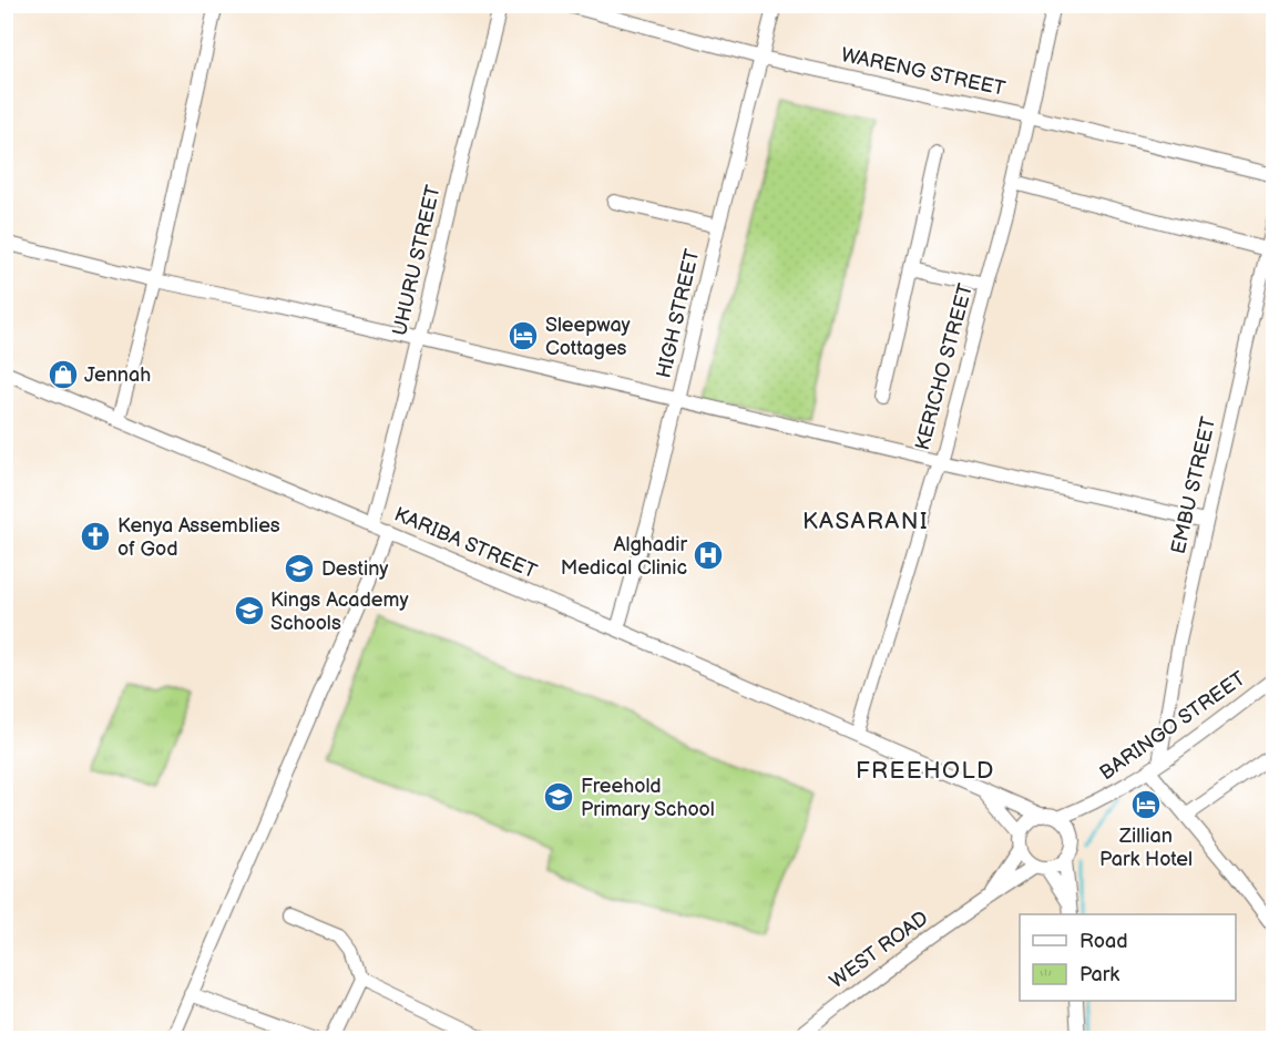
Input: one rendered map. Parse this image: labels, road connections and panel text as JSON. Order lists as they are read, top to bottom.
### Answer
{
  "streets": {
    "street": [
      "WARENG STREET",
      "UHURU STREET",
      "HIGH STREET",
      "KERICHO STREET",
      "EMBU STREET",
      "KARIBA STREET",
      "BARINGO STREET",
      "WEST ROAD"
    ]
  },
  "crossings": [
    ["WARENG STREET", "HIGH STREET"],
    ["WARENG STREET", "KERICHO STREET"],
    ["UHURU STREET", "KARIBA STREET"],
    ["HIGH STREET", "KARIBA STREET"],
    ["KERICHO STREET", "KARIBA STREET"],
    ["EMBU STREET", "BARINGO STREET"],
    ["KARIBA STREET", "BARINGO STREET"],
    ["KARIBA STREET", "WEST ROAD"],
    ["BARINGO STREET", "WEST ROAD"]
  ],
  "districts": ["KASARANI", "FREEHOLD"],
  "places": {
    "hotel": ["Sleepway Cottages", "Zillian Park Hotel"],
    "shop": ["Jennah"],
    "church": ["Kenya Assemblies of God"],
    "hospital": ["Alghadir Medical Clinic"],
    "school or university": ["Destiny", "Kings Academy Schools", "Freehold Primary School"]
  },
  "legend": ["Road", "Park"]
}
